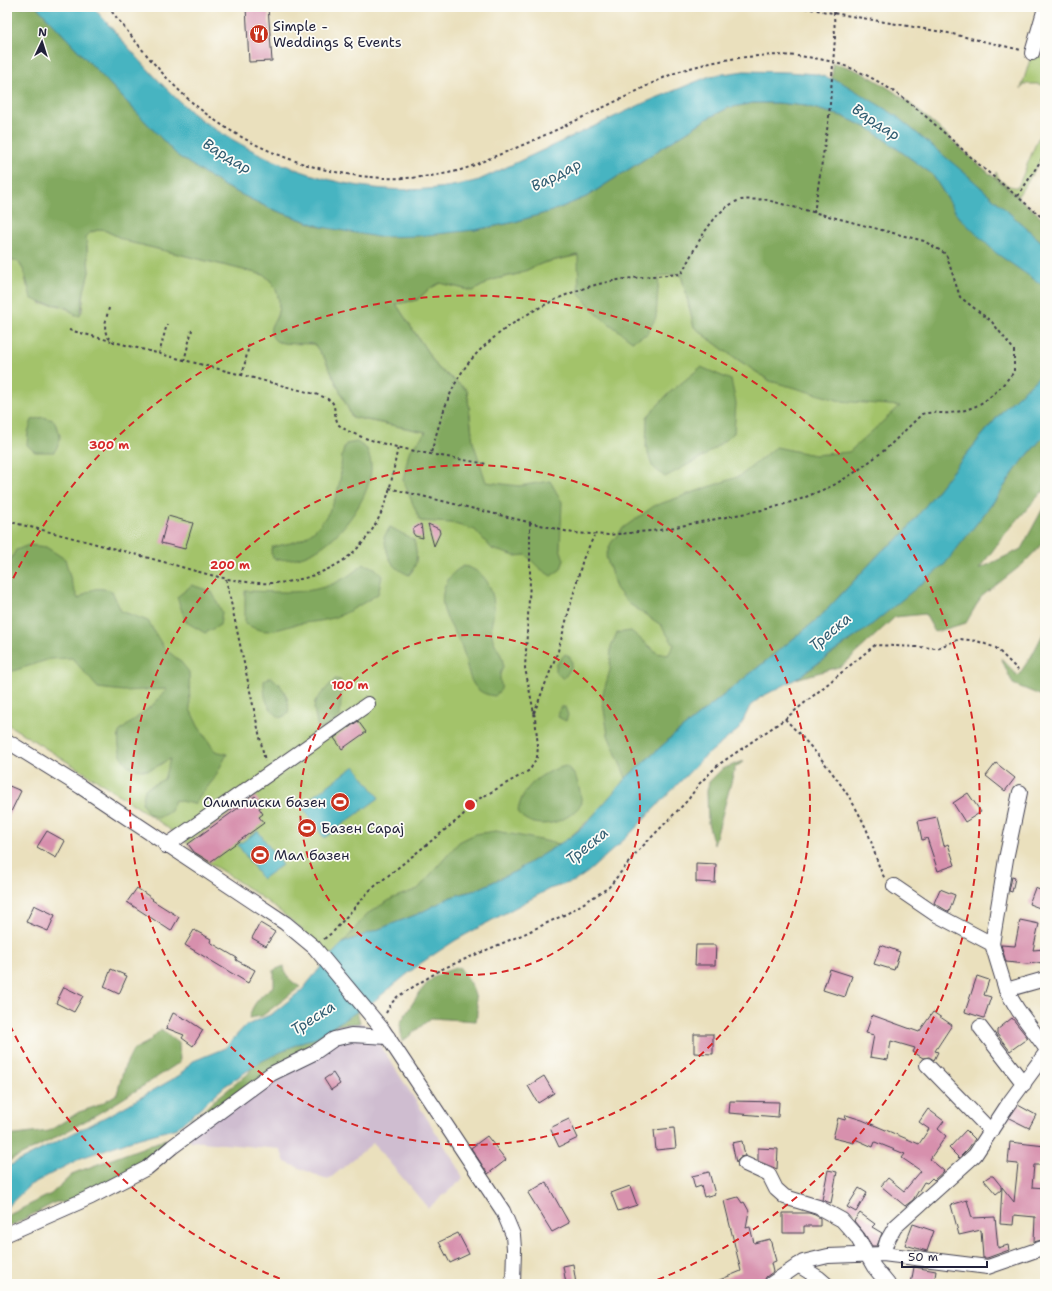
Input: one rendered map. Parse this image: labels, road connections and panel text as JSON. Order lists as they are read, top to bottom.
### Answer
{
  "water": ["Вардар", "Треска"],
  "places": {
    "restaurant": ["Simple - Weddings & Events"],
    "sports": ["Олимписки базен", "Базен Сарај", "Мал базен"]
  },
  "scale_bar": "50 m",
  "north": "top",
  "rings": ["300 m", "200 m", "100 m"]
}
